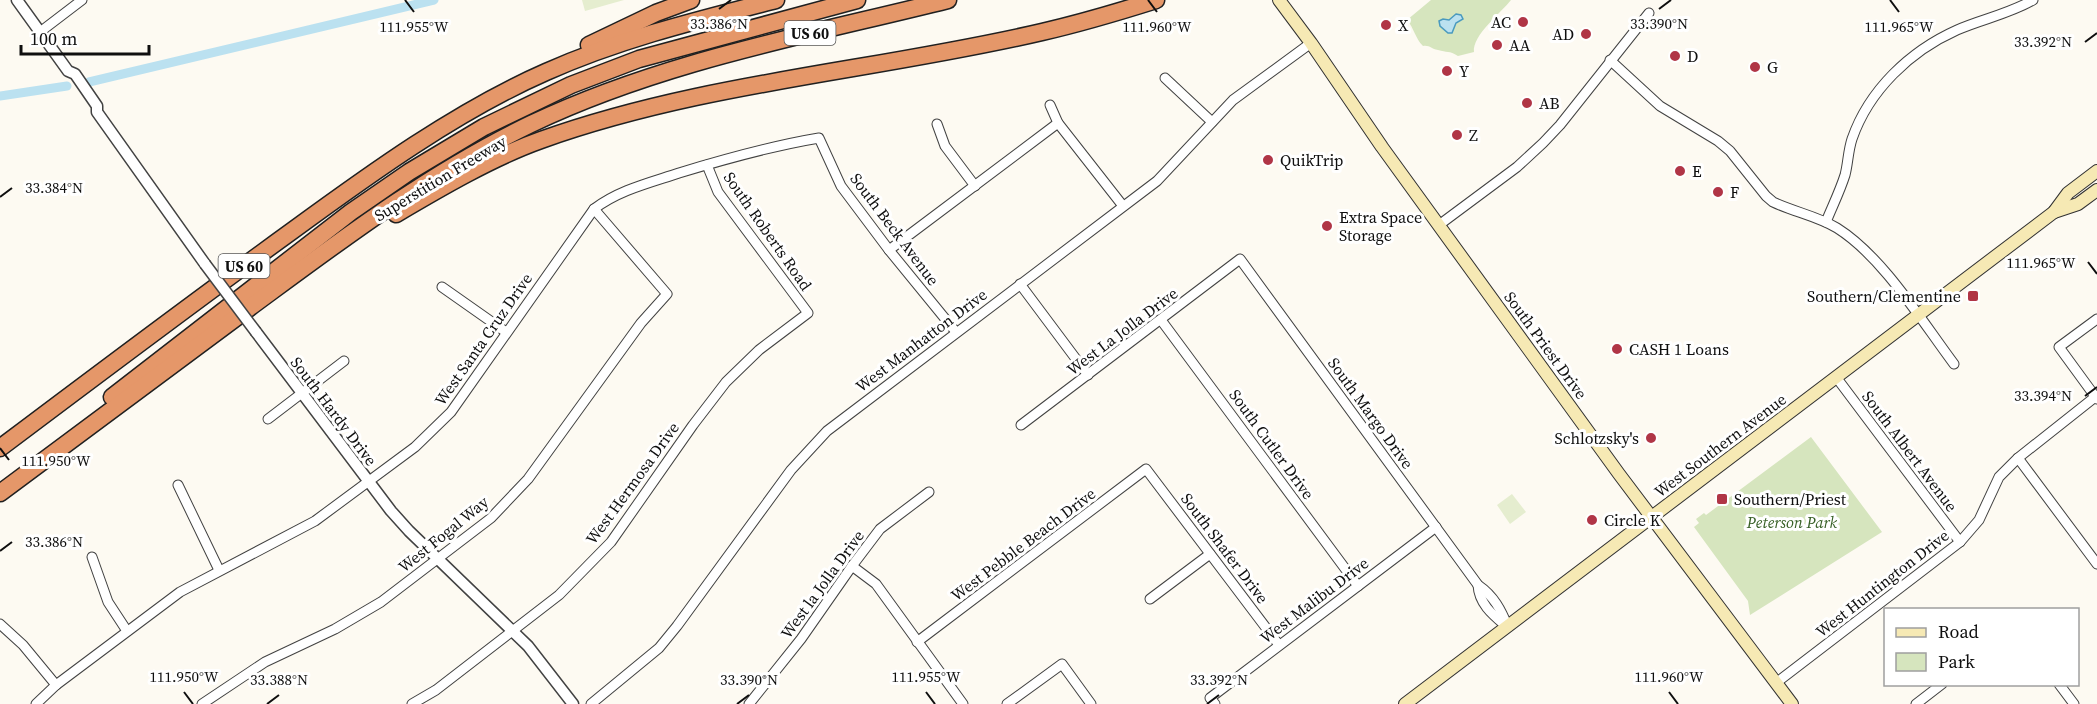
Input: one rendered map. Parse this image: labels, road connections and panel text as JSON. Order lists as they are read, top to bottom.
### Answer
{
  "streets": {
    "highway": ["US 60", "Superstition Freeway"],
    "main road": ["South Priest Drive", "West Southern Avenue"],
    "street": [
      "South Beck Avenue",
      "South Roberts Road",
      "West La Jolla Drive",
      "West Santa Cruz Drive",
      "West Manhatton Drive",
      "South Hardy Drive",
      "South Margo Drive",
      "South Cutler Drive",
      "South Albert Avenue",
      "West Hermosa Drive",
      "West Fogal Way",
      "West Pebble Beach Drive",
      "South Shafer Drive",
      "West Huntington Drive",
      "West la Jolla Drive",
      "West Malibu Drive"
    ]
  },
  "crossings": [
    ["South Beck Avenue", "West Santa Cruz Drive"],
    ["South Beck Avenue", "West Manhatton Drive"],
    ["South Roberts Road", "West Santa Cruz Drive"],
    ["South Roberts Road", "West Hermosa Drive"],
    ["West La Jolla Drive", "South Margo Drive"],
    ["West La Jolla Drive", "South Cutler Drive"],
    ["West Santa Cruz Drive", "South Hardy Drive"],
    ["West Santa Cruz Drive", "West Fogal Way"],
    ["West Manhatton Drive", "South Priest Drive"],
    ["South Priest Drive", "West Southern Avenue"],
    ["South Priest Drive", "West Huntington Drive"],
    ["South Hardy Drive", "West Hermosa Drive"],
    ["South Hardy Drive", "West Fogal Way"],
    ["South Margo Drive", "West Southern Avenue"],
    ["South Margo Drive", "West Malibu Drive"],
    ["South Cutler Drive", "West Malibu Drive"],
    ["West Southern Avenue", "South Albert Avenue"],
    ["South Albert Avenue", "West Huntington Drive"],
    ["West Pebble Beach Drive", "South Shafer Drive"],
    ["South Shafer Drive", "West Malibu Drive"]
  ],
  "parks": ["Peterson Park"],
  "places": {
    "other": [
      "AC",
      "X",
      "AD",
      "AA",
      "D",
      "G",
      "Y",
      "AB",
      "Z",
      "QuikTrip",
      "E",
      "F",
      "Extra Space Storage",
      "CASH 1 Loans",
      "Schlotzsky's",
      "Circle K"
    ],
    "transit": ["Southern/Clementine", "Southern/Priest"]
  },
  "legend": ["Road", "Park"],
  "scale_bar": "100 m",
  "coordinates": [
    "33.386°N",
    "33.390°N",
    "111.955°W",
    "111.960°W",
    "111.965°W",
    "33.392°N",
    "33.384°N",
    "33.394°N",
    "111.950°W",
    "33.388°N"
  ]
}
